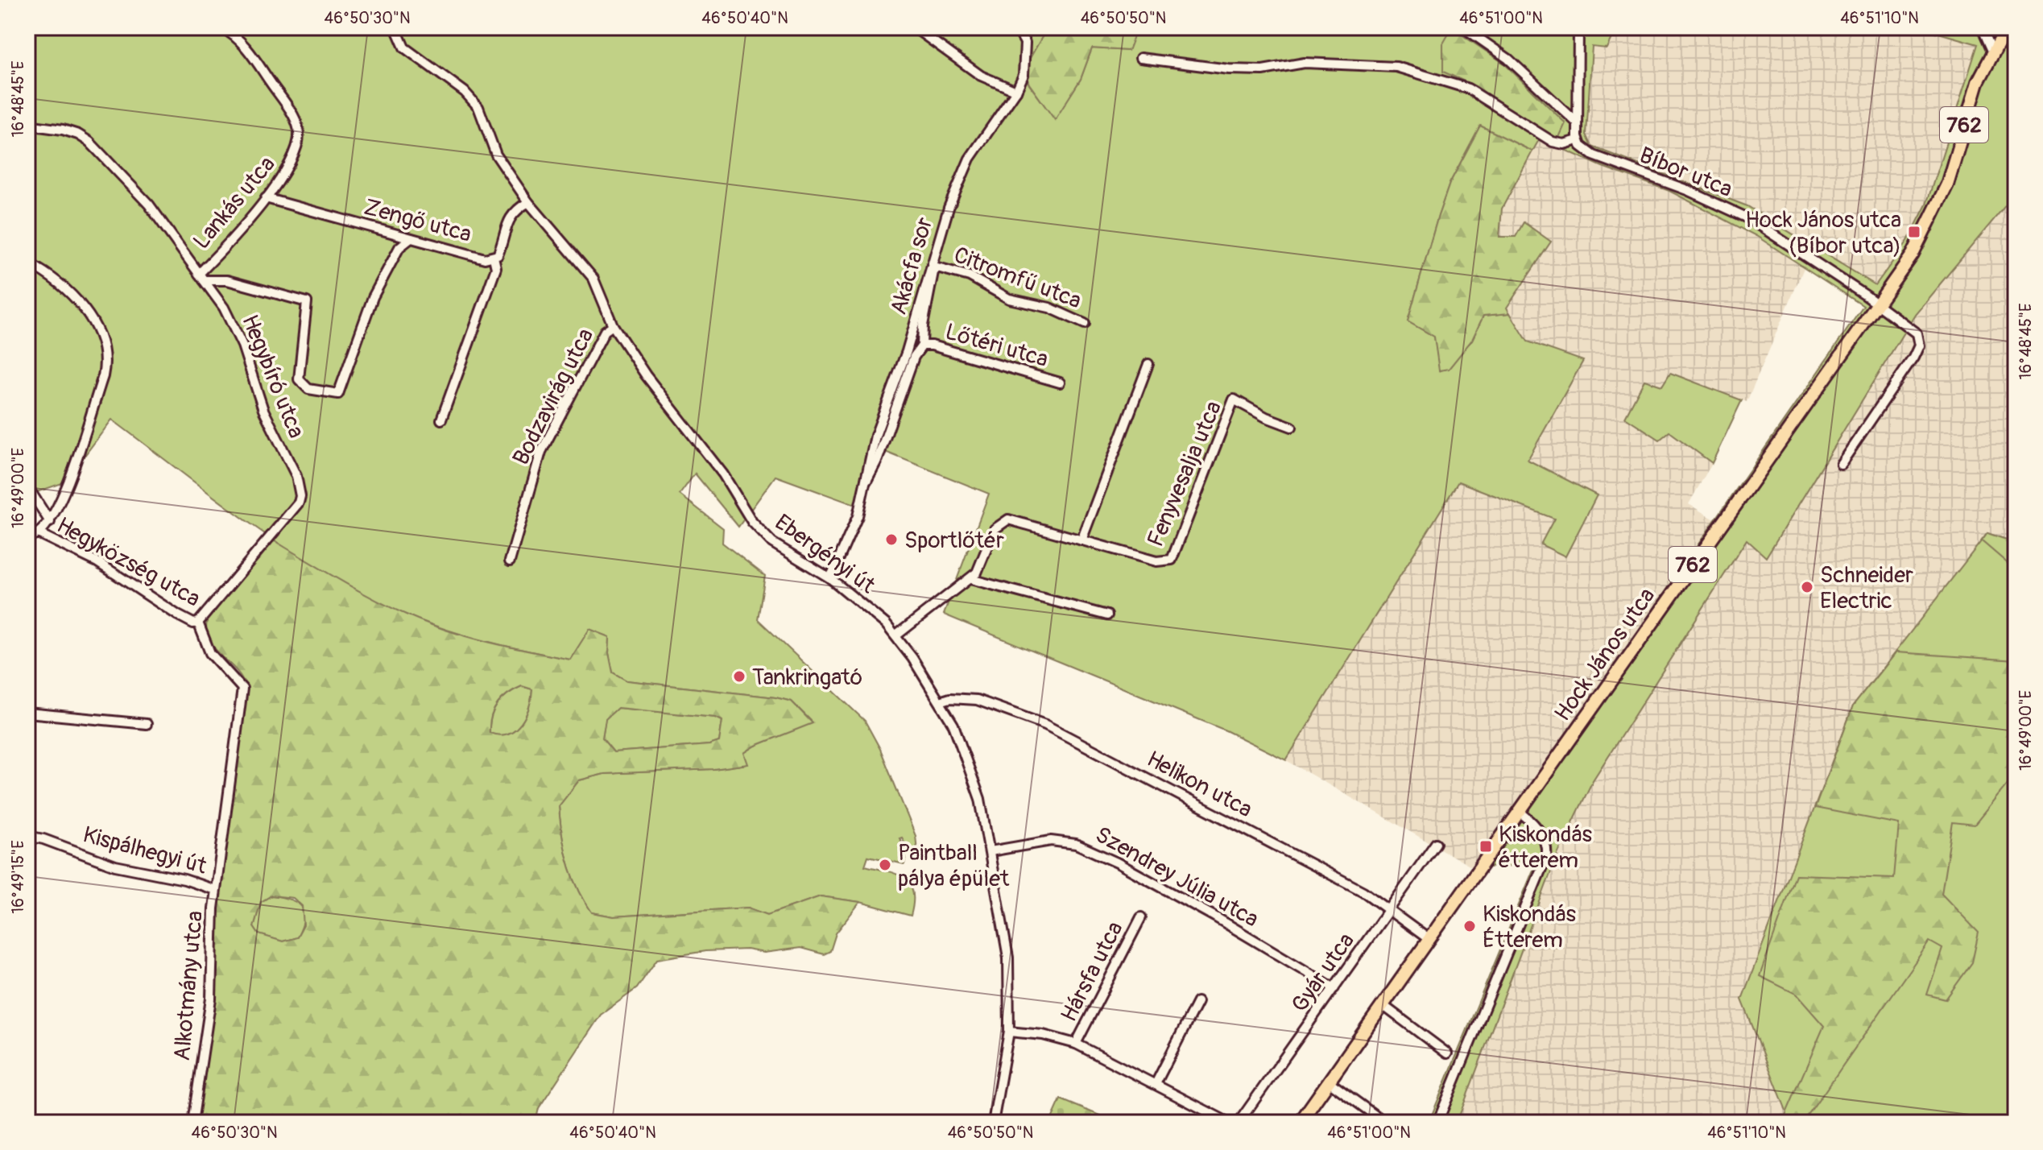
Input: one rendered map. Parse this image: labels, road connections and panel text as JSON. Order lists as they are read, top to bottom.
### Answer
{
  "streets": {
    "main road": ["762", "Hock János utca"],
    "street": [
      "Bíbor utca",
      "Lankás utca",
      "Zengő utca",
      "Akácfa sor",
      "Citromfű utca",
      "Lőtéri utca",
      "Hegybíró utca",
      "Bodzavirág utca",
      "Fenyvesalja utca",
      "Ebergényi út",
      "Hegyközség utca",
      "Helikon utca",
      "Kispálhegyi út",
      "Szendrey Júlia utca",
      "Hársfa utca",
      "Gyár utca",
      "Alkotmány utca"
    ]
  },
  "crossings": [
    ["Bíbor utca", "Hock János utca"],
    ["Lankás utca", "Zengő utca"],
    ["Lankás utca", "Hegybíró utca"],
    ["Zengő utca", "Ebergényi út"],
    ["Akácfa sor", "Ebergényi út"],
    ["Citromfű utca", "Lőtéri utca"],
    ["Hegybíró utca", "Hegyközség utca"],
    ["Bodzavirág utca", "Ebergényi út"],
    ["Fenyvesalja utca", "Ebergényi út"],
    ["Ebergényi út", "Helikon utca"],
    ["Ebergényi út", "Szendrey Júlia utca"],
    ["Hegyközség utca", "Kispálhegyi út"],
    ["Hegyközség utca", "Alkotmány utca"],
    ["Hock János utca", "Helikon utca"],
    ["Helikon utca", "Gyár utca"],
    ["Kispálhegyi út", "Alkotmány utca"],
    ["Szendrey Júlia utca", "Gyár utca"]
  ],
  "places": {
    "transit": ["Hock János utca (Bíbor utca)", "Kiskondás étterem"],
    "other": [
      "Sportlőtér",
      "Schneider Electric",
      "Tankringató",
      "Paintball pálya épület",
      "Kiskondás Étterem"
    ]
  },
  "coordinates": [
    "46°50'30\"N",
    "46°50'40\"N",
    "46°50'50\"N",
    "46°51'00\"N",
    "46°51'10\"N",
    "16°48'45\"E",
    "16°49'00\"E",
    "16°49'15\"E"
  ]
}
